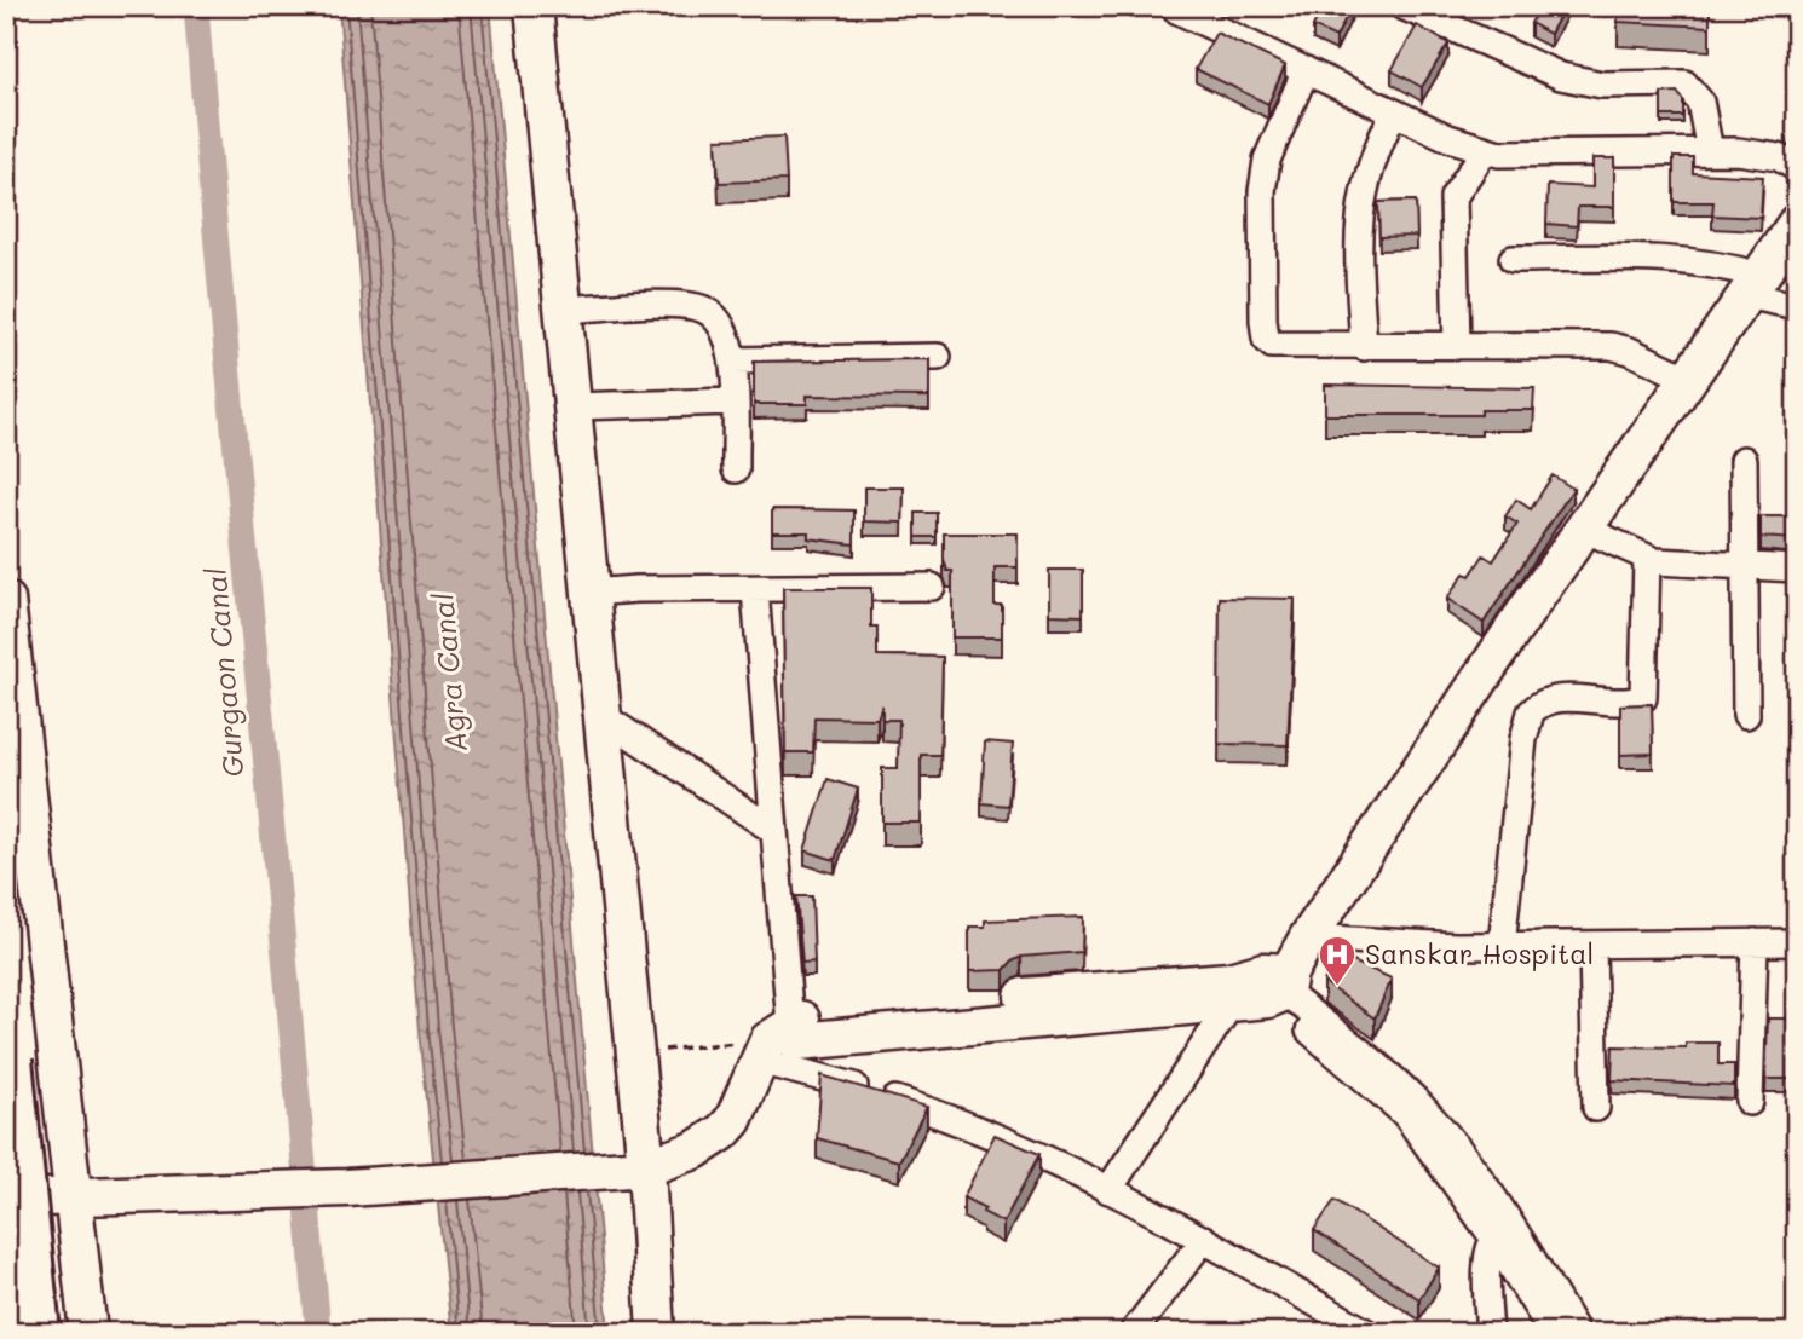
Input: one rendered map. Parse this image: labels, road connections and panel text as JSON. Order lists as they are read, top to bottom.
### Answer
{
  "water": ["Gurgaon Canal", "Agra Canal"],
  "places": {
    "hospital": ["Sanskar Hospital"]
  }
}
